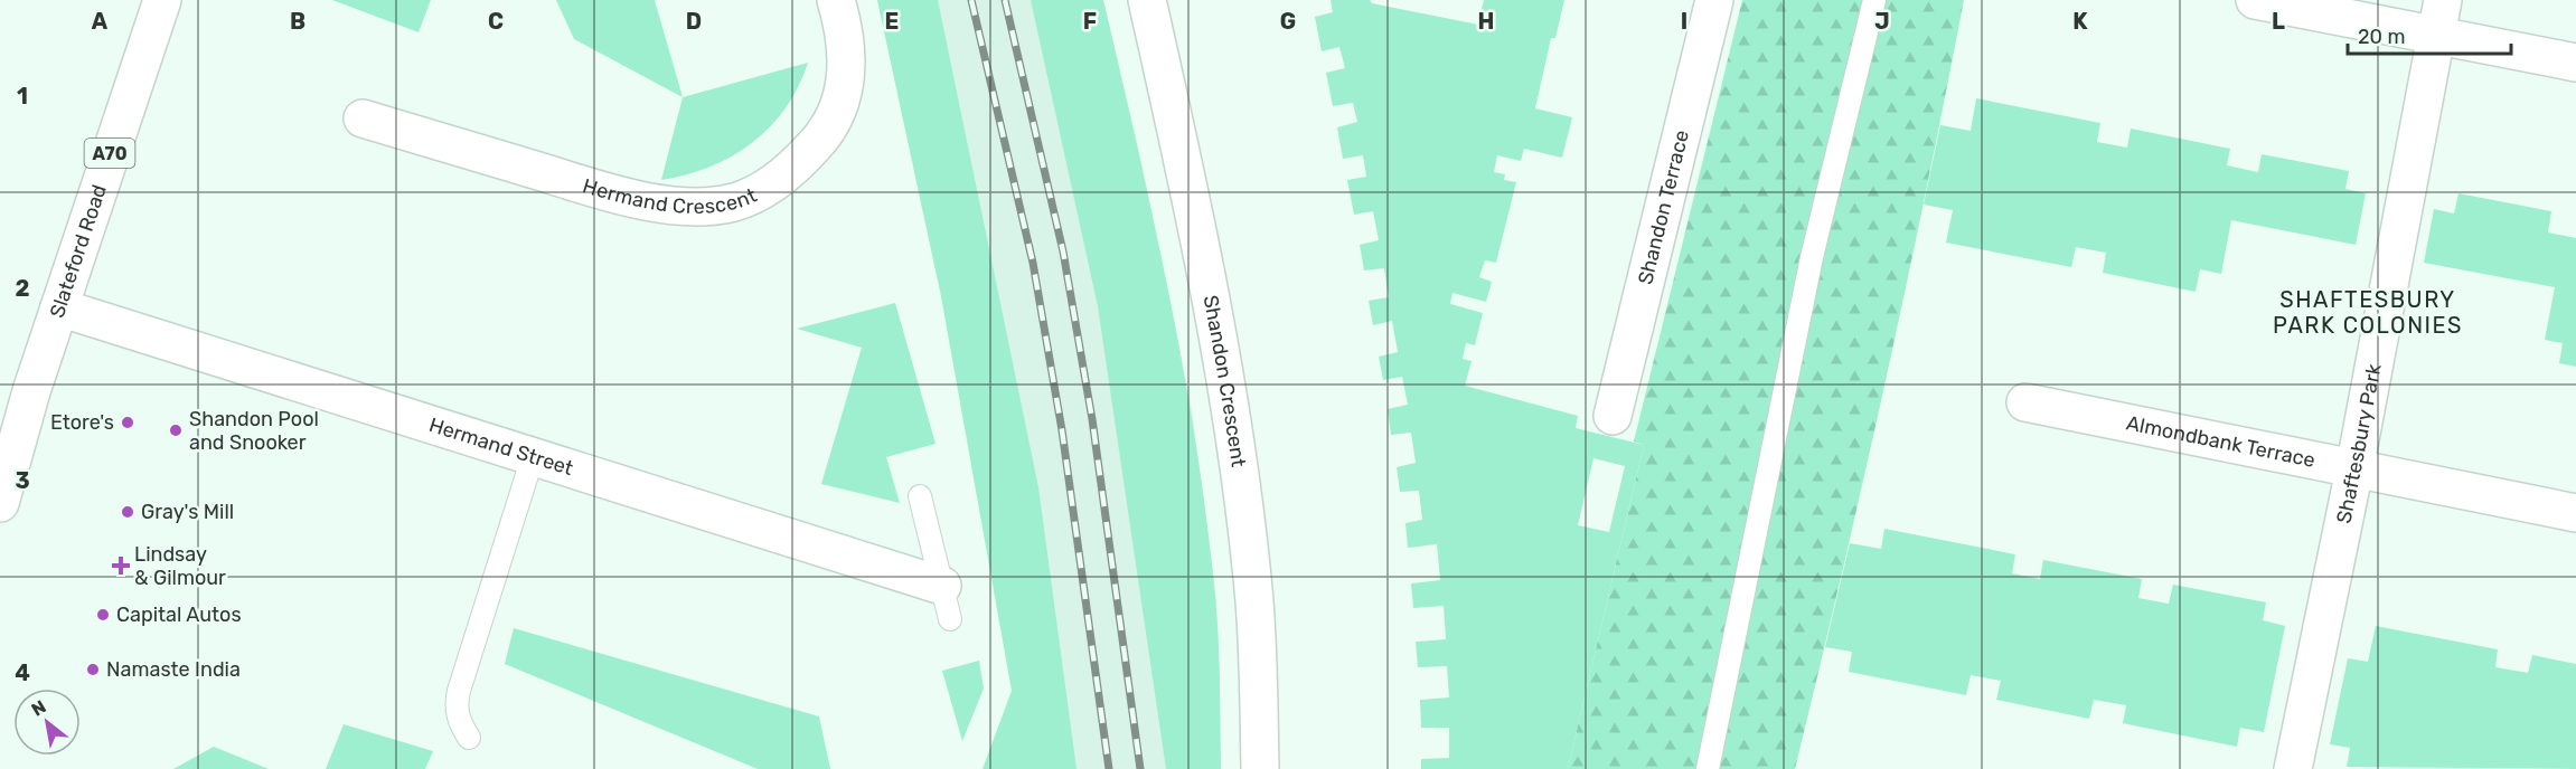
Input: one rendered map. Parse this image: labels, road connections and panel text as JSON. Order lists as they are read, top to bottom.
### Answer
{
  "streets": {
    "street": [
      "A70",
      "Hermand Crescent",
      "Shandon Terrace",
      "Slateford Road",
      "Shandon Crescent",
      "Almondbank Terrace",
      "Shaftesbury Park",
      "Hermand Street"
    ]
  },
  "crossings": [
    ["Slateford Road", "Hermand Street"],
    ["Almondbank Terrace", "Shaftesbury Park"]
  ],
  "districts": ["SHAFTESBURY PARK COLONIES"],
  "places": {
    "other": [
      "Etore's",
      "Shandon Pool and Snooker",
      "Gray's Mill",
      "Capital Autos",
      "Namaste India"
    ],
    "health": ["Lindsay & Gilmour"]
  },
  "scale_bar": "20 m",
  "north": "top left",
  "grid": {
    "columns": [
      "A",
      "B",
      "C",
      "D",
      "E",
      "F",
      "G",
      "H",
      "I",
      "J",
      "K",
      "L"
    ],
    "rows": [
      "1",
      "2",
      "3",
      "4"
    ]
  }
}
